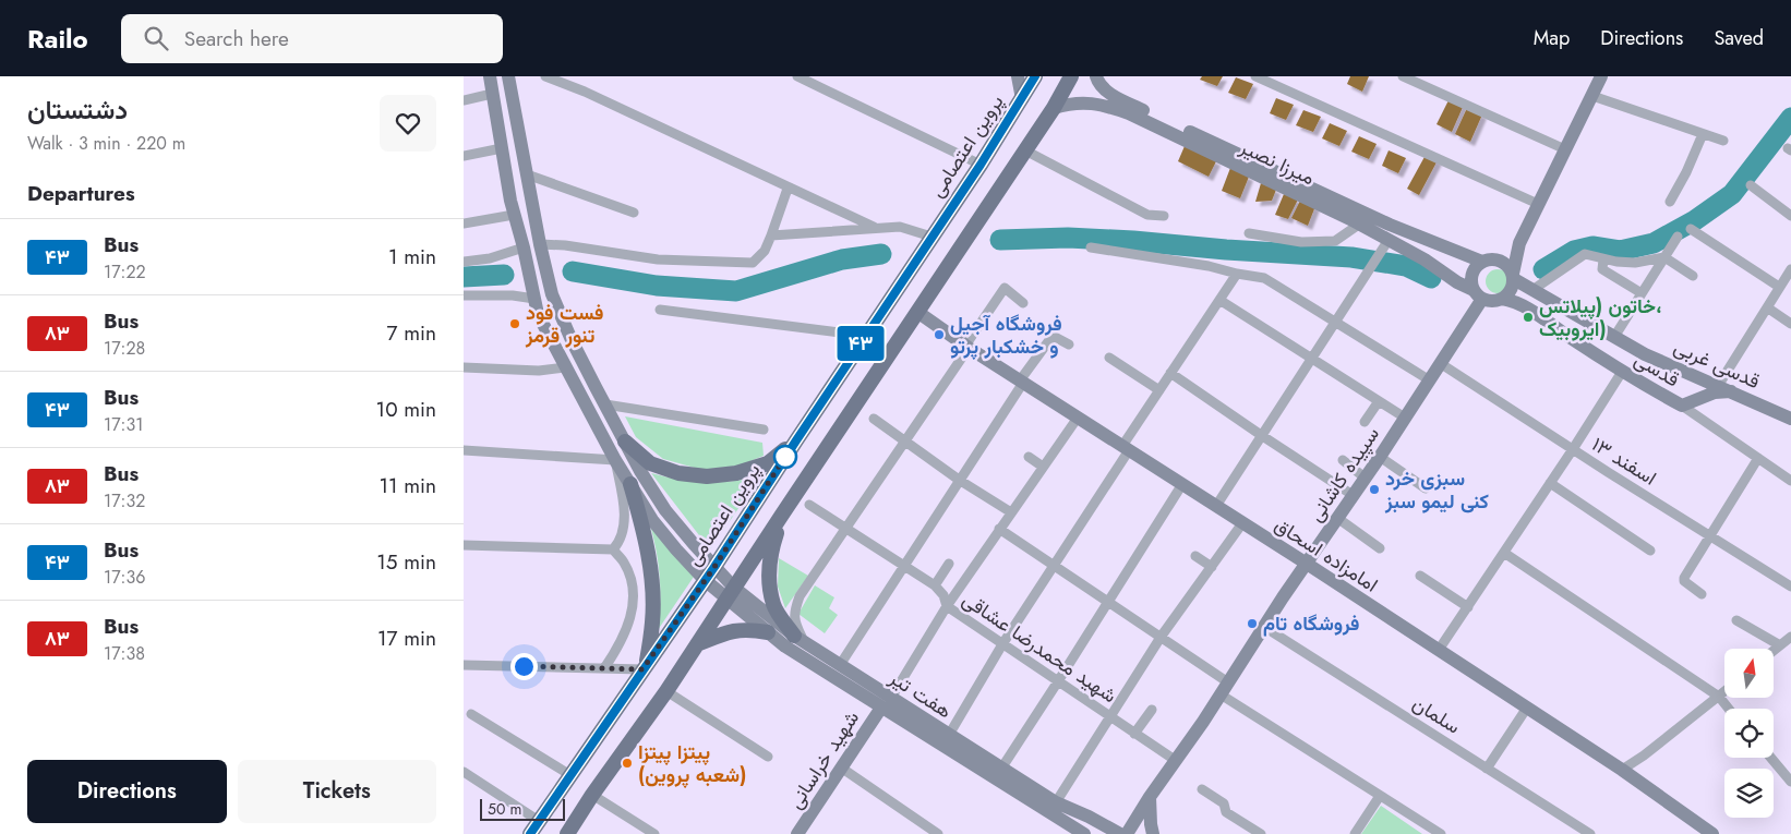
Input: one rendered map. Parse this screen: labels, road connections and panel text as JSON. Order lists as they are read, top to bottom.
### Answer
{
  "streets": {
    "main road": ["پروین اعتصامی"],
    "street": [
      "میرزا نصیر",
      "قدسی غربی",
      "قدسی",
      "اسفند ۱۳",
      "سپیده کاشانی",
      "امامزاده اسحاق",
      "شهید محمدرضا عشاقی",
      "هفت تیر",
      "سلمان",
      "شهید خراسانی"
    ]
  },
  "crossings": [
    ["پروین اعتصامی", "هفت تیر"],
    ["میرزا نصیر", "قدسی غربی"],
    ["میرزا نصیر", "قدسی"],
    ["میرزا نصیر", "سپیده کاشانی"],
    ["قدسی غربی", "قدسی"],
    ["قدسی غربی", "سپیده کاشانی"],
    ["قدسی", "سپیده کاشانی"],
    ["اسفند ۱۳", "سپیده کاشانی"],
    ["سپیده کاشانی", "امامزاده اسحاق"],
    ["سپیده کاشانی", "شهید محمدرضا عشاقی"],
    ["سپیده کاشانی", "سلمان"],
    ["هفت تیر", "شهید خراسانی"]
  ],
  "places": [
    "خاتون (پیلاتس، ایروبیک)",
    "فست فود تنور قرمز",
    "فروشگاه آجیل و خشکبار پرتو",
    "سبزی خرد کنی لیمو سبز",
    "فروشگاه تام",
    "پیتزا پیتزا (شعبه پروین)"
  ],
  "lines": ["bus line ۴۳"],
  "scale_bar": "50 m",
  "north": "top",
  "page": {
    "header": "Railo",
    "search": "Search here",
    "nav": ["Map", "Directions", "Saved"],
    "heading": [
      ["دشتستان", "Walk · 3 min · 220 m"],
      "Departures"
    ],
    "on_map": "۴۳",
    "list": [
      {
        "mark": "۴۳",
        "name": "Bus",
        "note": "17:22",
        "value": "1 min"
      },
      {
        "mark": "۸۳",
        "name": "Bus",
        "note": "17:28",
        "value": "7 min"
      },
      {
        "mark": "۴۳",
        "name": "Bus",
        "note": "17:31",
        "value": "10 min"
      },
      {
        "mark": "۸۳",
        "name": "Bus",
        "note": "17:32",
        "value": "11 min"
      },
      {
        "mark": "۴۳",
        "name": "Bus",
        "note": "17:36",
        "value": "15 min"
      },
      {
        "mark": "۸۳",
        "name": "Bus",
        "note": "17:38",
        "value": "17 min"
      }
    ],
    "buttons": ["Directions", "Tickets"],
    "scale": "50 m"
  }
}
